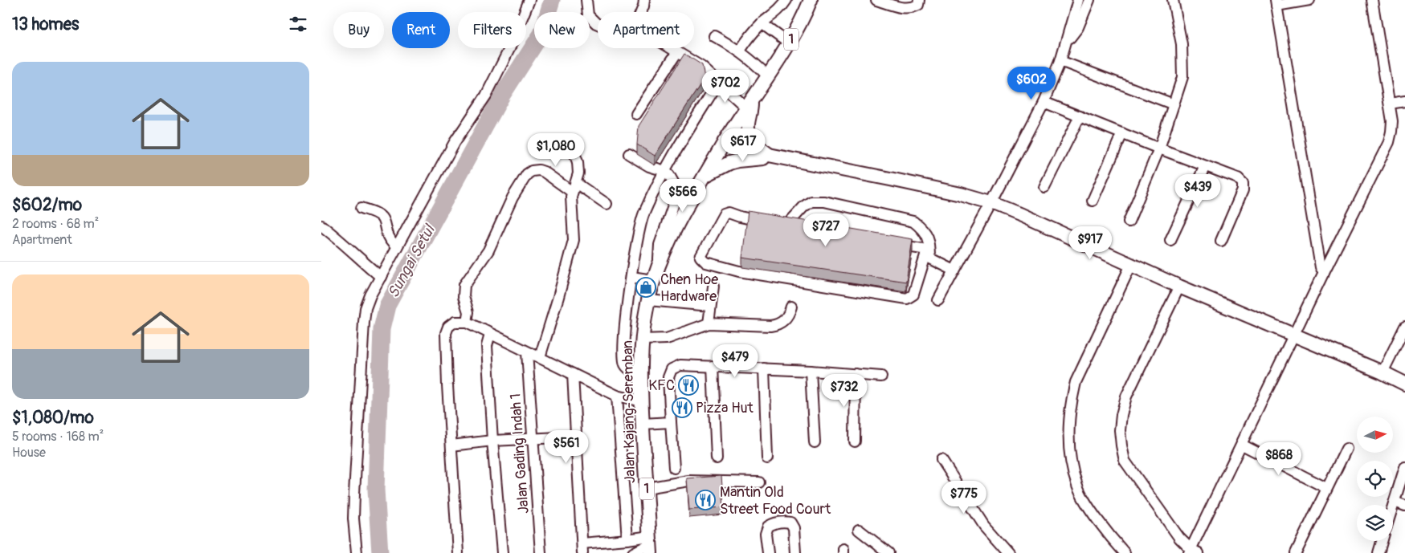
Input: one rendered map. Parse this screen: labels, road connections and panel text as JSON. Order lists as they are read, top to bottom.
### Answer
{
  "streets": {
    "main road": ["1", "Jalan Kajang-Seremban"],
    "street": ["Jalan Gading Indah 1"]
  },
  "water": ["Sungai Setul"],
  "places": {
    "shop": ["Chen Hoe Hardware"],
    "restaurant": ["KFC", "Pizza Hut", "Mantin Old Street Food Court"]
  },
  "north": "right",
  "page": {
    "heading": "13 homes",
    "chip": [
      "Buy",
      "Rent",
      "Filters",
      "New",
      "Apartment"
    ],
    "list": [
      {
        "name": "$602/mo",
        "note": "2 rooms · 68 m² · Apartment"
      },
      {
        "name": "$1,080/mo",
        "note": "5 rooms · 168 m² · House"
      }
    ],
    "price": [
      "$602",
      "$702",
      "$617",
      "$1,080",
      "$439",
      "$566",
      "$727",
      "$917",
      "$479",
      "$732",
      "$561",
      "$868",
      "$775"
    ]
  }
}
